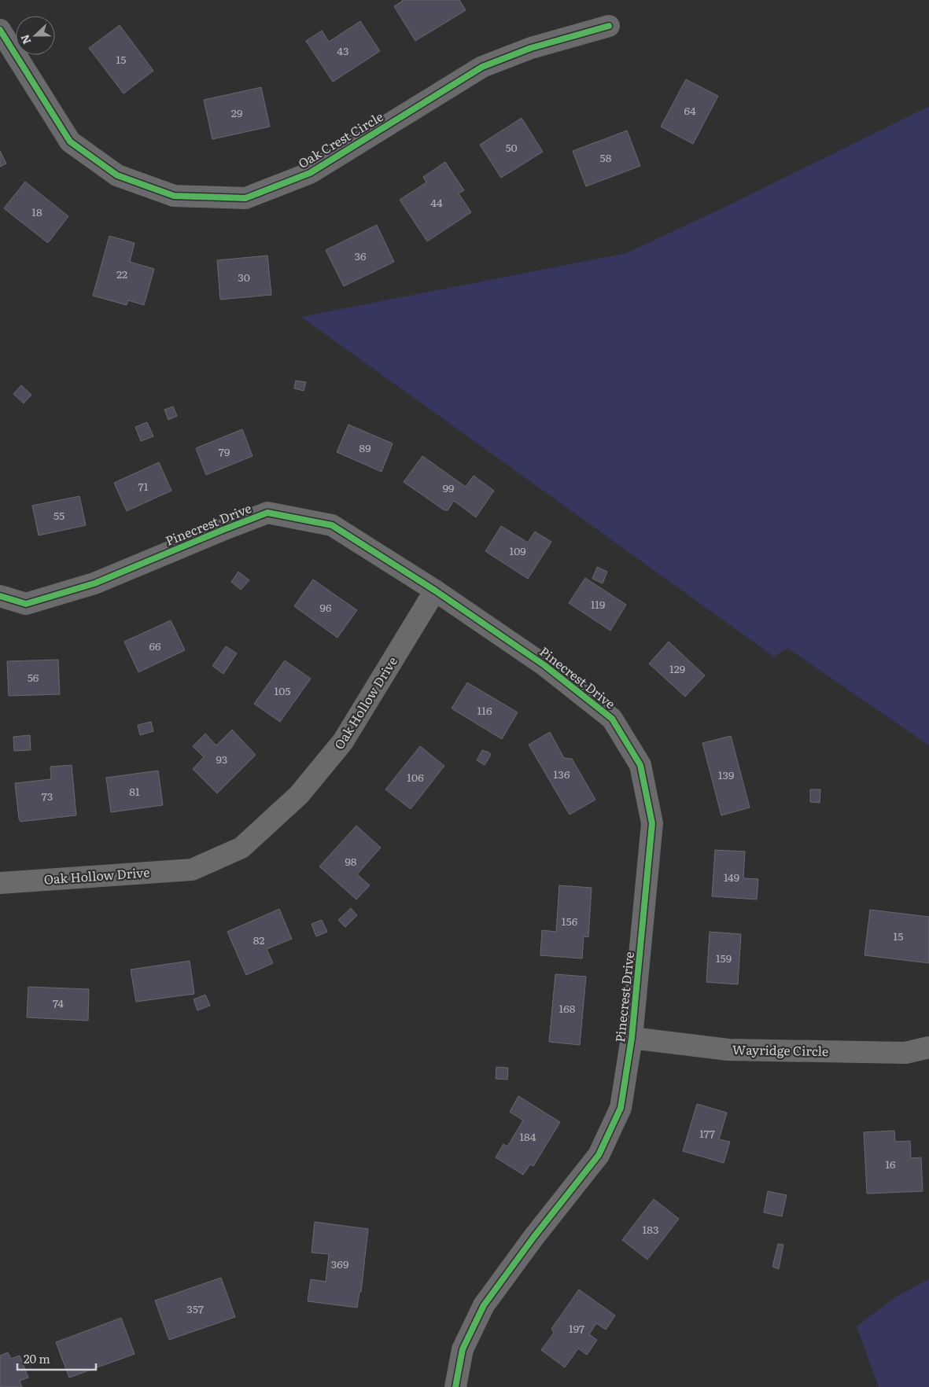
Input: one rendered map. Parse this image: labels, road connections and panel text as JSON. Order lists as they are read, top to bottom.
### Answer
{
  "streets": {
    "street": [
      "Oak Crest Circle",
      "Pinecrest Drive",
      "Oak Hollow Drive",
      "Wayridge Circle"
    ]
  },
  "crossings": [
    ["Pinecrest Drive", "Oak Hollow Drive"],
    ["Pinecrest Drive", "Wayridge Circle"]
  ],
  "house_numbers": [
    "43",
    "15",
    "64",
    "29",
    "50",
    "58",
    "44",
    "18",
    "36",
    "22",
    "30",
    "89",
    "79",
    "71",
    "99",
    "55",
    "109",
    "119",
    "96",
    "66",
    "129",
    "56",
    "105",
    "116",
    "93",
    "136",
    "139",
    "106",
    "81",
    "73",
    "98",
    "149",
    "156",
    "15",
    "82",
    "159",
    "74",
    "168",
    "177",
    "184",
    "16",
    "183",
    "369",
    "357",
    "197"
  ],
  "scale_bar": "20 m",
  "north": "left"
}
